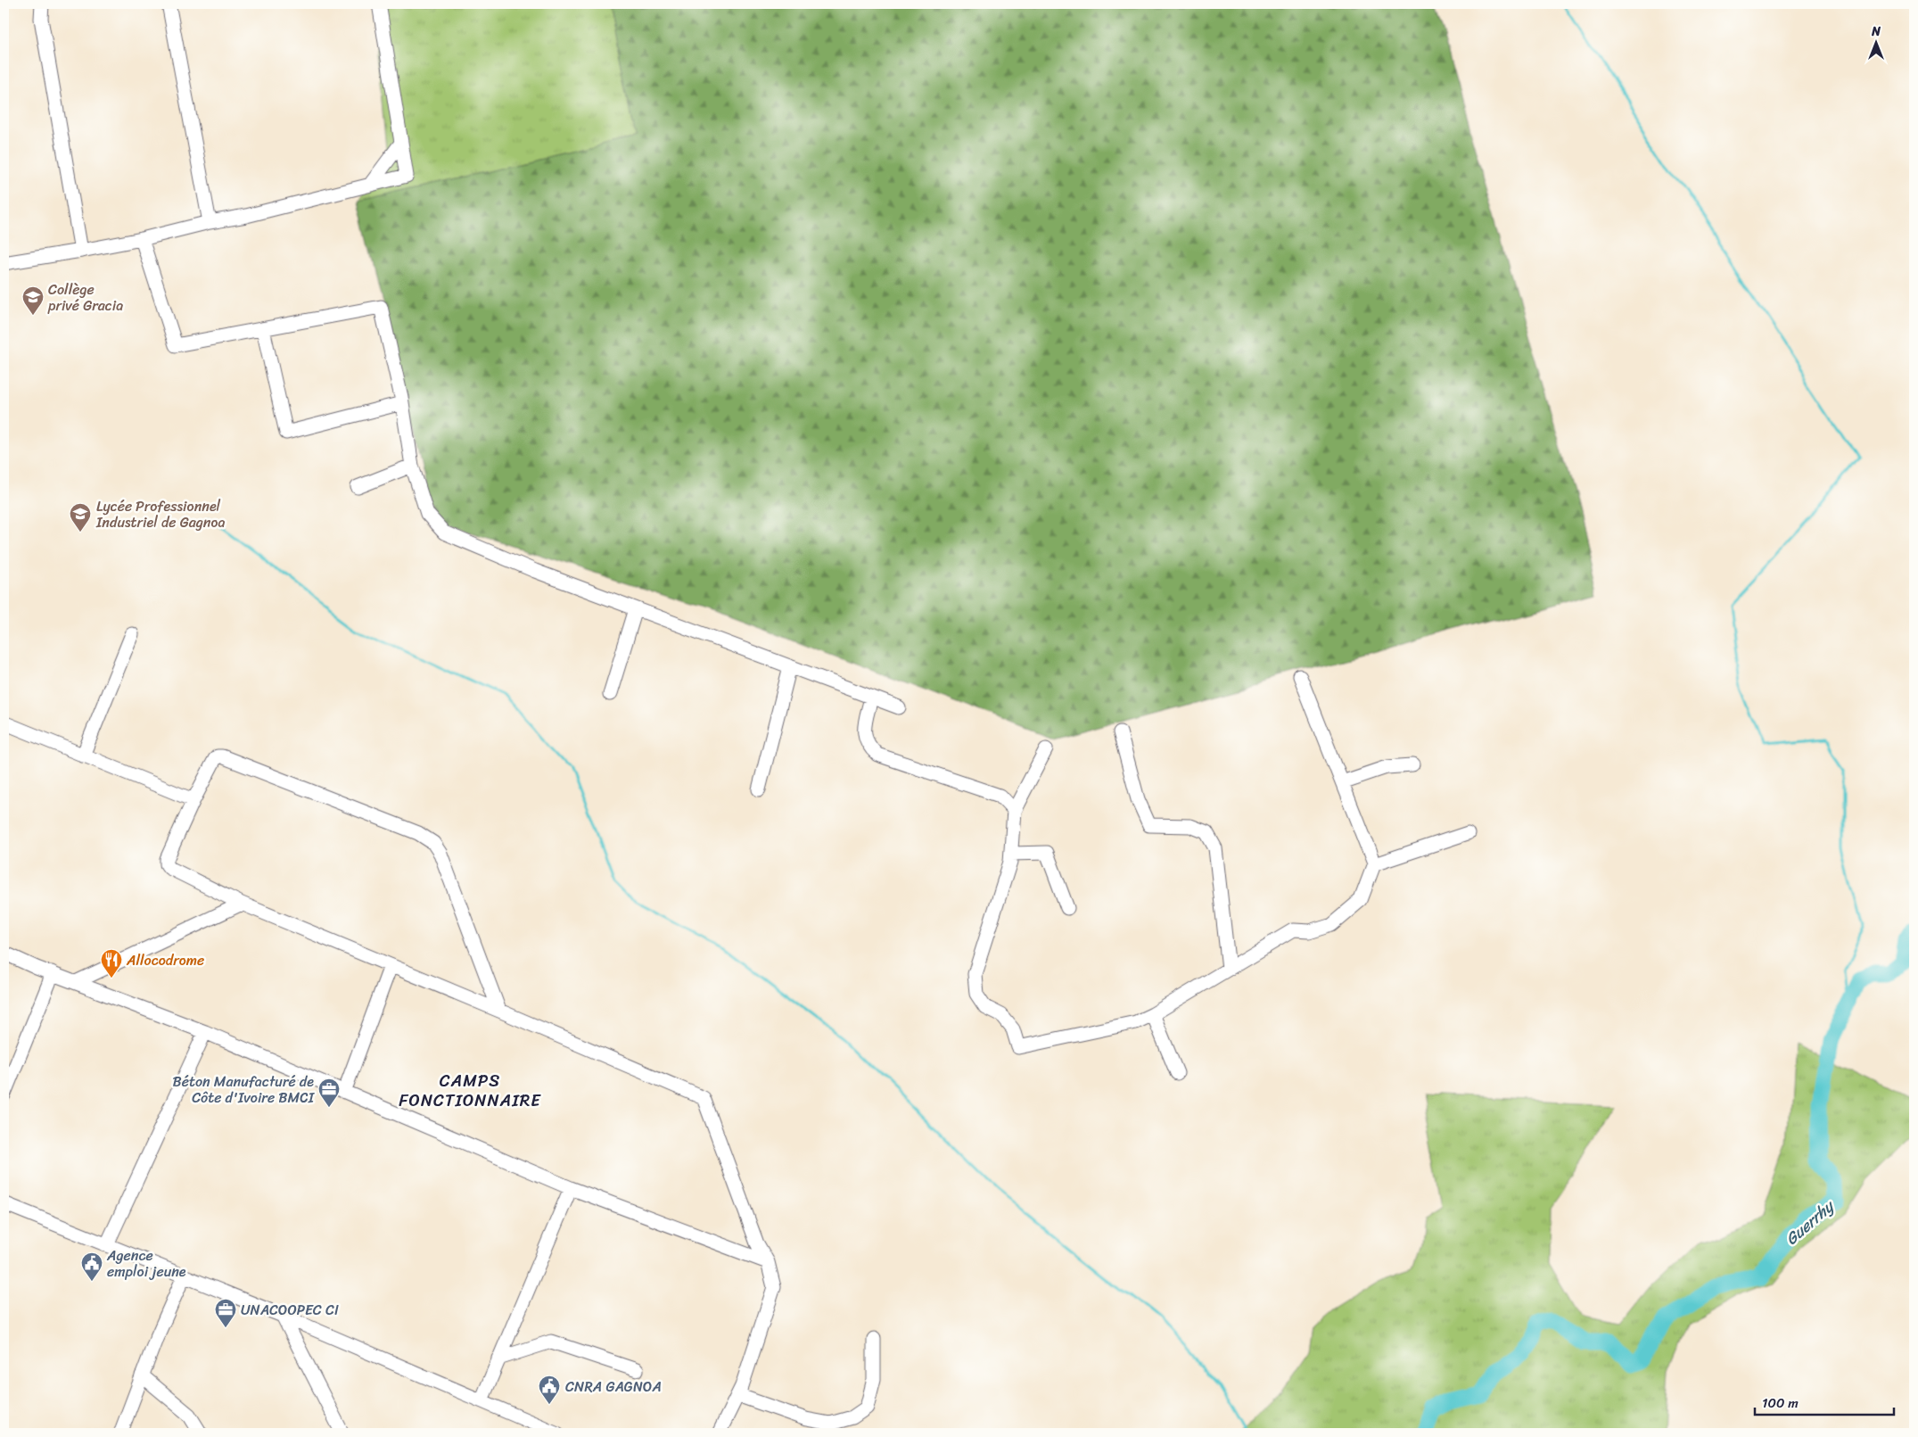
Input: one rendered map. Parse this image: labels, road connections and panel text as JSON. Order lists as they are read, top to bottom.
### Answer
{
  "districts": ["CAMPS FONCTIONNAIRE"],
  "water": ["Guerrhy"],
  "places": {
    "school or university": ["Collège privé Gracia", "Lycée Professionnel Industriel de Gagnoa"],
    "restaurant": ["Allocodrome"],
    "office": ["Béton Manufacturé de Côte d'Ivoire BMCI", "UNACOOPEC CI"],
    "public building": ["Agence emploi jeune", "CNRA GAGNOA"]
  },
  "scale_bar": "100 m",
  "north": "top"
}
